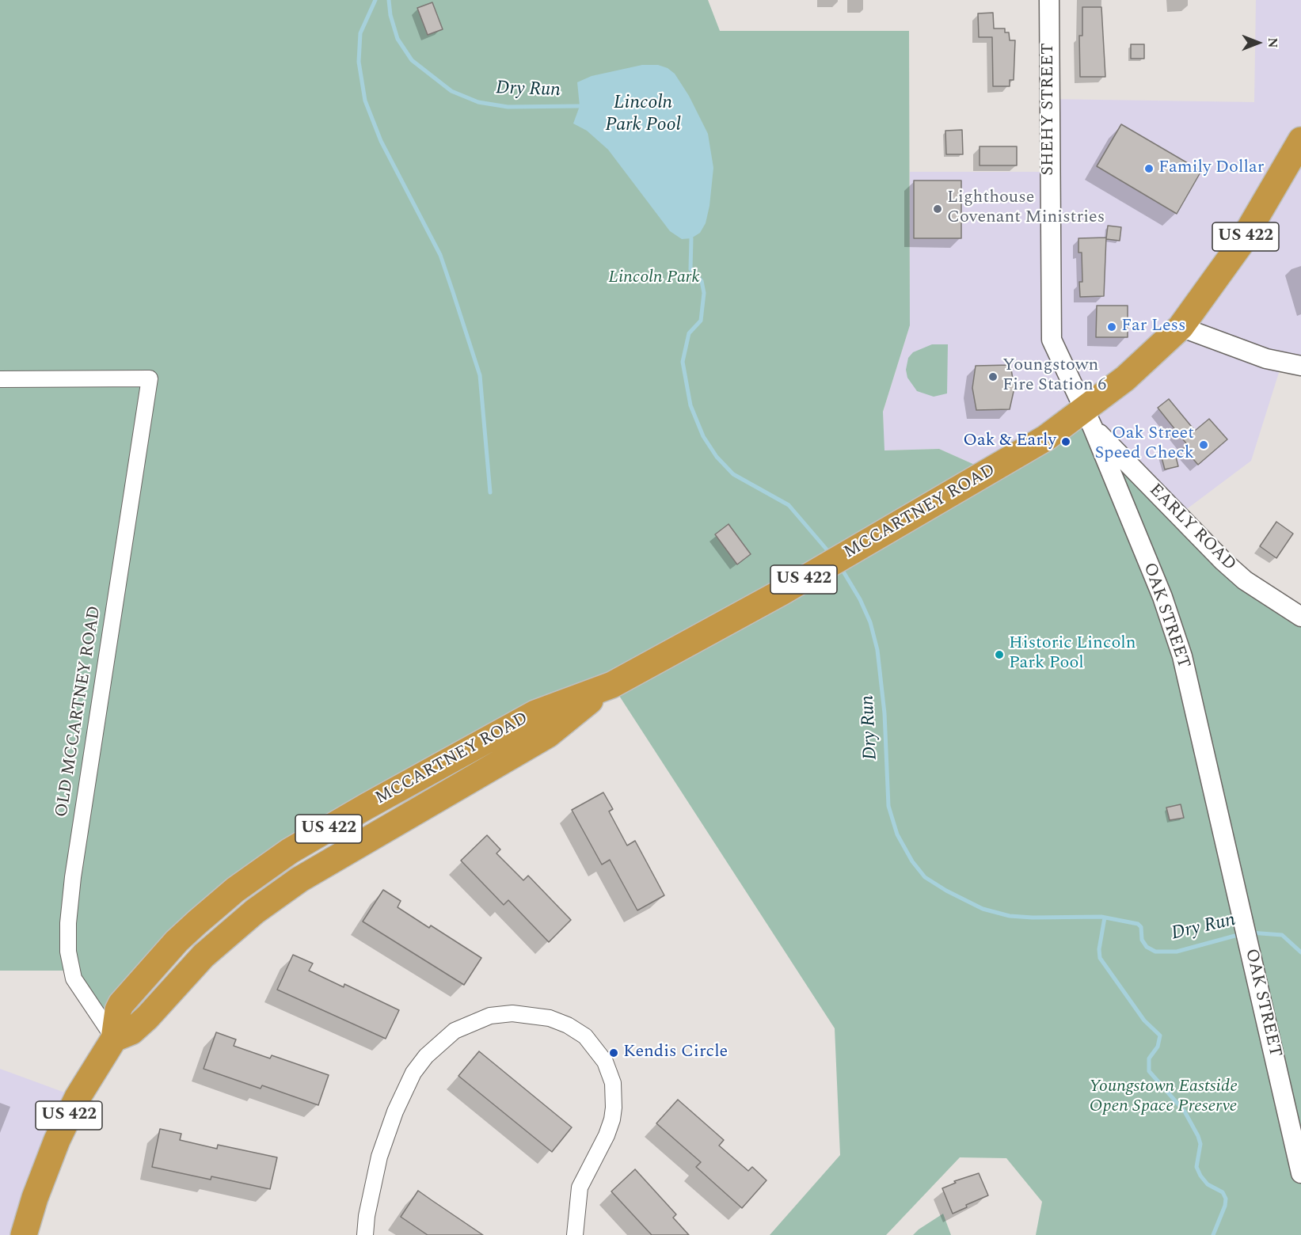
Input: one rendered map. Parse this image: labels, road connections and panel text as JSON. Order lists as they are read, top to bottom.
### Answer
{
  "streets": {
    "highway": ["US 422", "MCCARTNEY ROAD"],
    "street": [
      "SHEHY STREET",
      "EARLY ROAD",
      "OAK STREET",
      "OLD MCCARTNEY ROAD"
    ]
  },
  "crossings": [
    ["SHEHY STREET", "US 422"],
    ["SHEHY STREET", "MCCARTNEY ROAD"],
    ["SHEHY STREET", "EARLY ROAD"],
    ["SHEHY STREET", "OAK STREET"],
    ["US 422", "MCCARTNEY ROAD"],
    ["US 422", "EARLY ROAD"],
    ["US 422", "OAK STREET"],
    ["US 422", "OLD MCCARTNEY ROAD"],
    ["MCCARTNEY ROAD", "EARLY ROAD"],
    ["MCCARTNEY ROAD", "OAK STREET"],
    ["MCCARTNEY ROAD", "OLD MCCARTNEY ROAD"],
    ["EARLY ROAD", "OAK STREET"]
  ],
  "water": ["Dry Run", "Lincoln Park Pool"],
  "parks": ["Lincoln Park", "Youngstown Eastside Open Space Preserve"],
  "places": [
    "Family Dollar",
    "Lighthouse Covenant Ministries",
    "Far Less",
    "Youngstown Fire Station 6",
    "Oak & Early",
    "Oak Street Speed Check",
    "Historic Lincoln Park Pool",
    "Kendis Circle"
  ],
  "north": "right"
}
